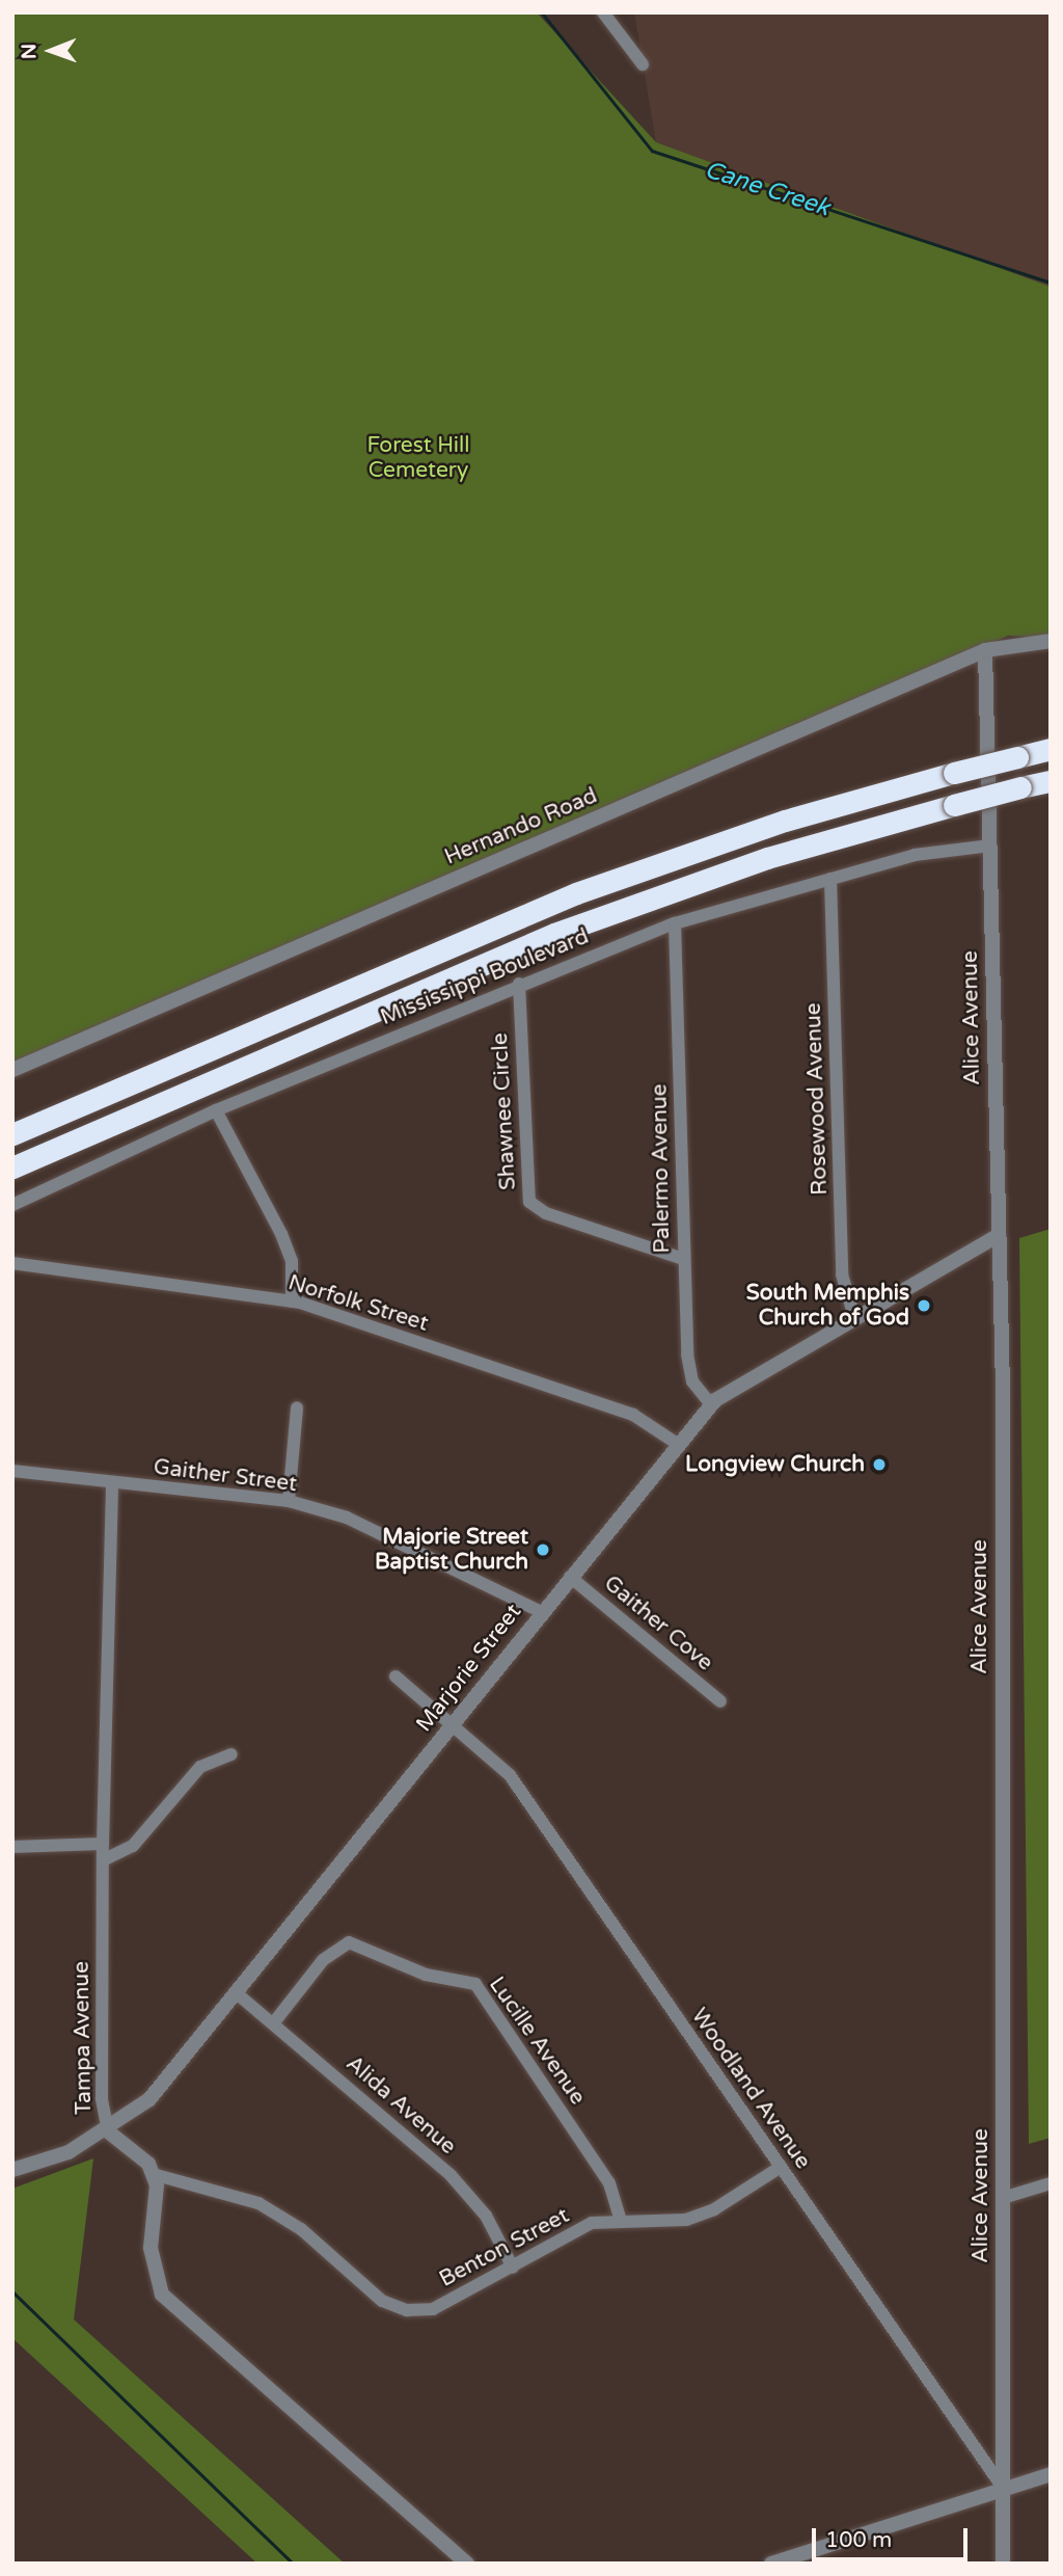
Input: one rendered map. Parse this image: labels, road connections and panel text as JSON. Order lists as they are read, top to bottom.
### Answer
{
  "streets": {
    "street": [
      "Hernando Road",
      "Mississippi Boulevard",
      "Alice Avenue",
      "Rosewood Avenue",
      "Shawnee Circle",
      "Palermo Avenue",
      "Norfolk Street",
      "Gaither Street",
      "Gaither Cove",
      "Marjorie Street",
      "Tampa Avenue",
      "Lucille Avenue",
      "Woodland Avenue",
      "Alida Avenue",
      "Benton Street"
    ]
  },
  "crossings": [
    ["Hernando Road", "Alice Avenue"],
    ["Mississippi Boulevard", "Alice Avenue"],
    ["Mississippi Boulevard", "Rosewood Avenue"],
    ["Mississippi Boulevard", "Shawnee Circle"],
    ["Mississippi Boulevard", "Palermo Avenue"],
    ["Alice Avenue", "Marjorie Street"],
    ["Alice Avenue", "Woodland Avenue"],
    ["Rosewood Avenue", "Marjorie Street"],
    ["Shawnee Circle", "Palermo Avenue"],
    ["Palermo Avenue", "Marjorie Street"],
    ["Norfolk Street", "Marjorie Street"],
    ["Gaither Street", "Marjorie Street"],
    ["Gaither Street", "Tampa Avenue"],
    ["Gaither Cove", "Marjorie Street"],
    ["Marjorie Street", "Tampa Avenue"],
    ["Marjorie Street", "Woodland Avenue"],
    ["Marjorie Street", "Alida Avenue"],
    ["Tampa Avenue", "Benton Street"],
    ["Lucille Avenue", "Alida Avenue"],
    ["Lucille Avenue", "Benton Street"],
    ["Woodland Avenue", "Benton Street"],
    ["Alida Avenue", "Benton Street"]
  ],
  "water": ["Cane Creek"],
  "parks": ["Forest Hill Cemetery"],
  "places": ["South Memphis Church of God", "Longview Church", "Majorie Street Baptist Church"],
  "scale_bar": "100 m",
  "north": "left"
}
